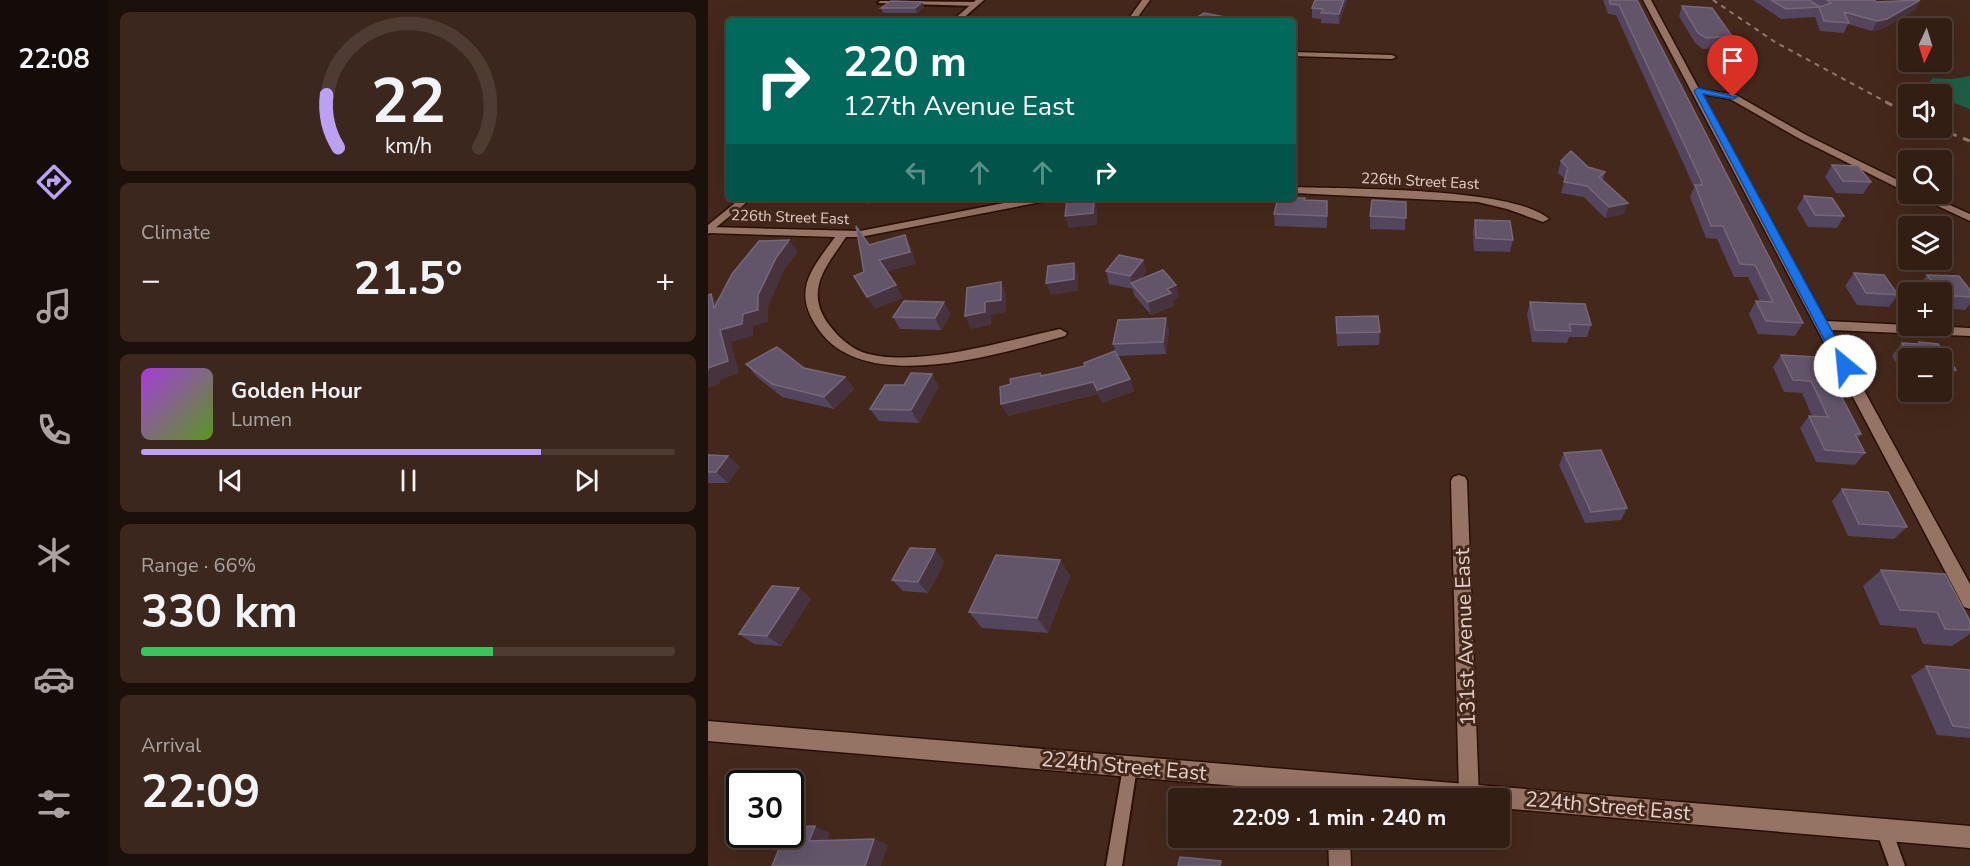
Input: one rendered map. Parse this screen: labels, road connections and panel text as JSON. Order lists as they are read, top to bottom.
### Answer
{
  "streets": {
    "street": ["226th Street East", "131st Avenue East", "224th Street East"]
  },
  "north": "bottom",
  "page": {
    "tabs": "22:08",
    "map_buttons": ["+", "−"],
    "turn": ["220 m", "127th Avenue East"],
    "tile": [
      "Climate",
      ["Range · 66%", "330 km"],
      ["Arrival", "22:09"]
    ],
    "heat": ["−", "21.5°", "+"],
    "song": ["Golden Hour", "Lumen"],
    "limit": "30",
    "trip": "22:09 · 1 min · 240 m",
    "gauge": ["22", "km/h"]
  }
}
